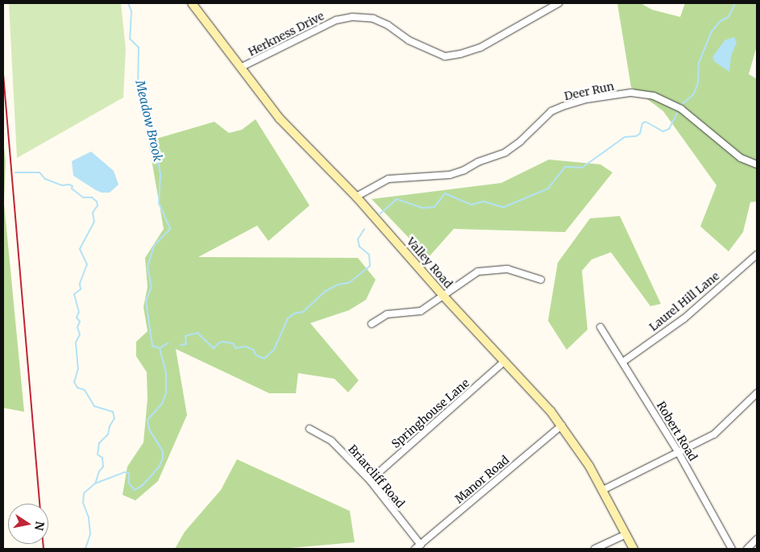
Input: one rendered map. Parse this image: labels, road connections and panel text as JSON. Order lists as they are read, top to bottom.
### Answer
{
  "streets": {
    "main road": ["Valley Road"],
    "street": [
      "Herkness Drive",
      "Deer Run",
      "Laurel Hill Lane",
      "Springhouse Lane",
      "Robert Road",
      "Briarcliff Road",
      "Manor Road"
    ]
  },
  "crossings": [
    ["Herkness Drive", "Valley Road"],
    ["Deer Run", "Valley Road"],
    ["Valley Road", "Springhouse Lane"],
    ["Valley Road", "Manor Road"],
    ["Laurel Hill Lane", "Robert Road"],
    ["Springhouse Lane", "Briarcliff Road"],
    ["Briarcliff Road", "Manor Road"]
  ],
  "water": ["Meadow Brook"],
  "north": "right"
}
